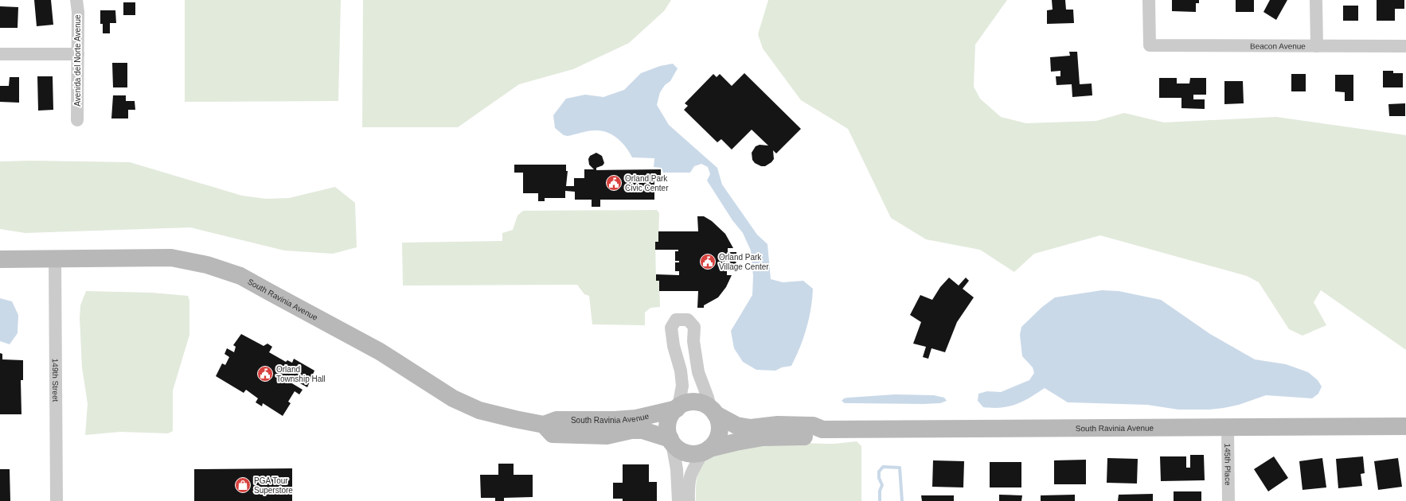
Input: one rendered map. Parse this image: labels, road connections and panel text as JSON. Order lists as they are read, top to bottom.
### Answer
{
  "streets": {
    "street": [
      "Beacon Avenue",
      "Avenida del Norte Avenue",
      "South Ravinia Avenue",
      "149th Street",
      "145th Place"
    ]
  },
  "crossings": [
    ["South Ravinia Avenue", "149th Street"],
    ["South Ravinia Avenue", "145th Place"]
  ],
  "places": {
    "public building": ["Orland Park Civic Center", "Orland Park Village Center", "Orland Township Hall"],
    "shop": ["PGA Tour Superstore"]
  }
}
